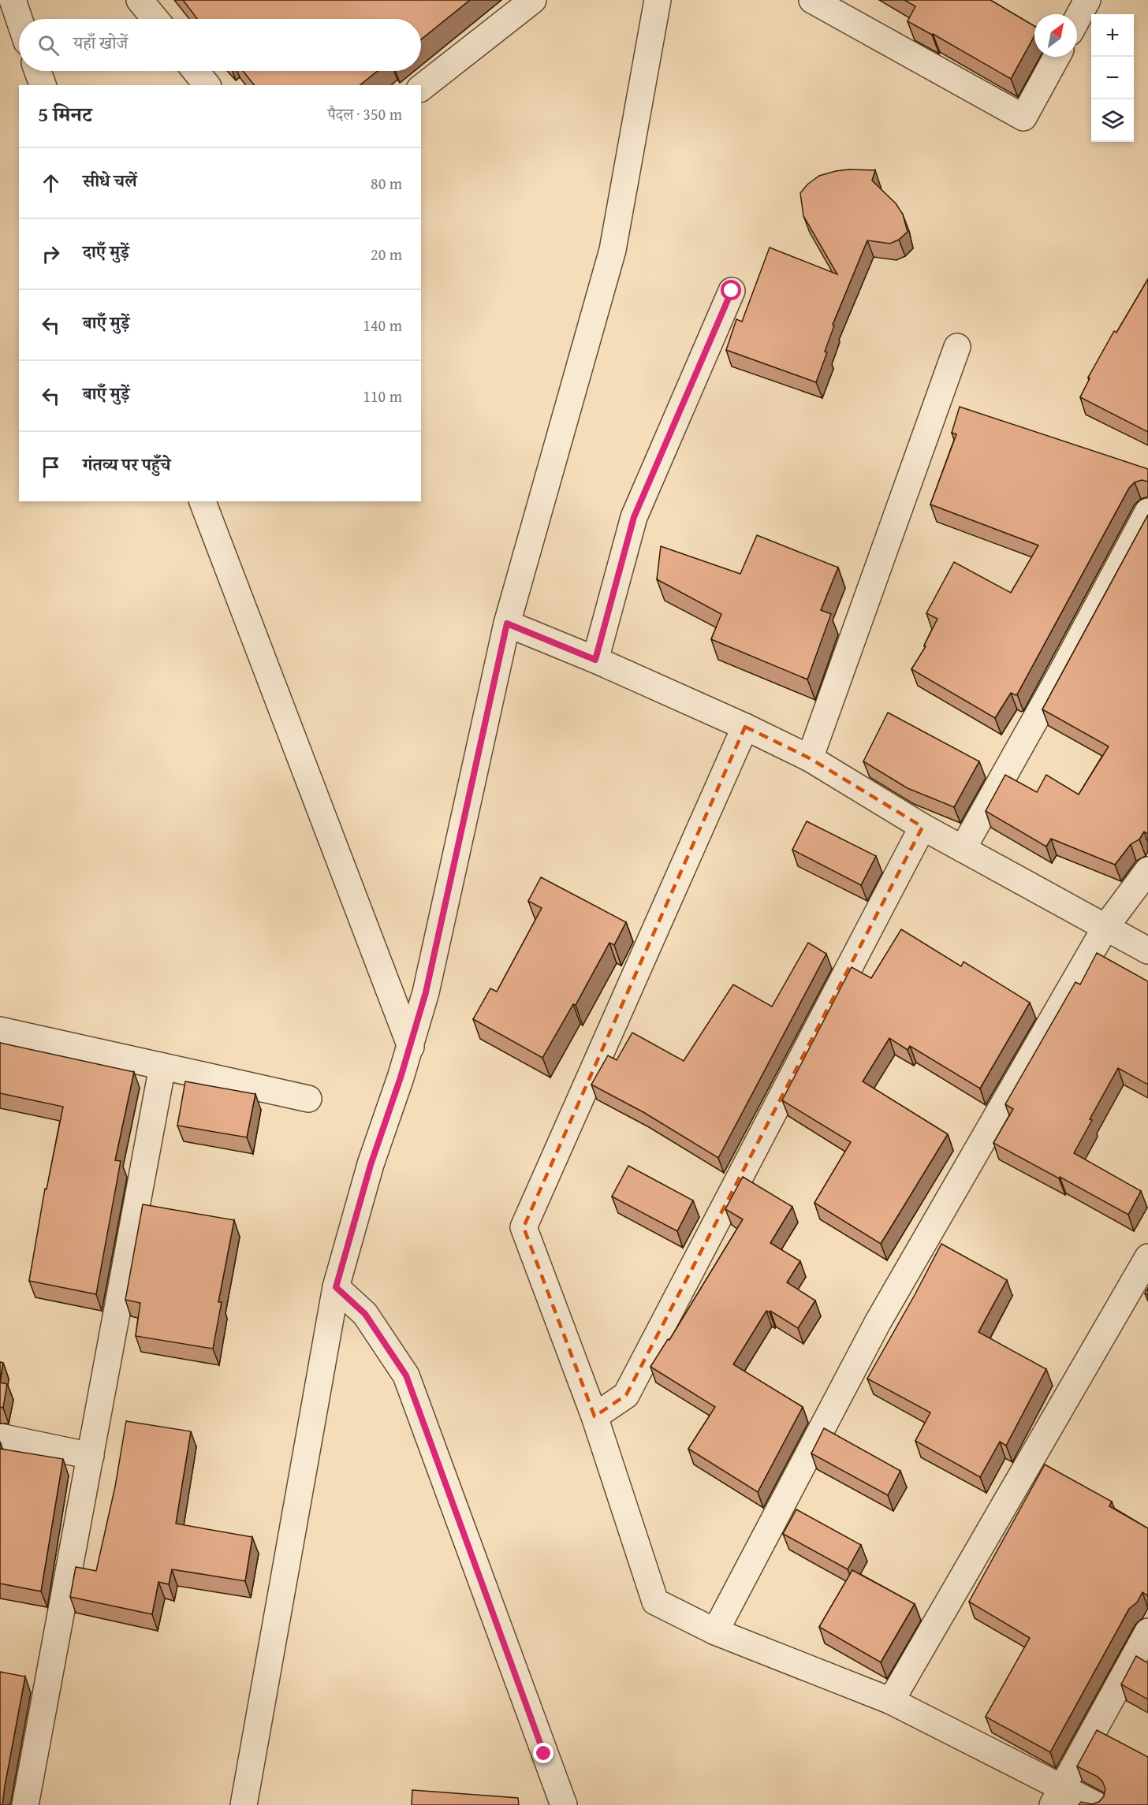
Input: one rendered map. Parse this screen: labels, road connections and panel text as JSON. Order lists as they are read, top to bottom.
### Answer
{
  "north": "top right",
  "page": {
    "map_buttons": ["+", "−"],
    "search": "यहाँ खोजें",
    "heading": ["5 मिनट", "पैदल · 350 m"],
    "list": [
      ["सीधे चलें", "80 m"],
      ["दाएँ मुड़ें", "20 m"],
      ["बाएँ मुड़ें", "140 m"],
      ["बाएँ मुड़ें", "110 m"],
      "गंतव्य पर पहुँचे"
    ]
  }
}
